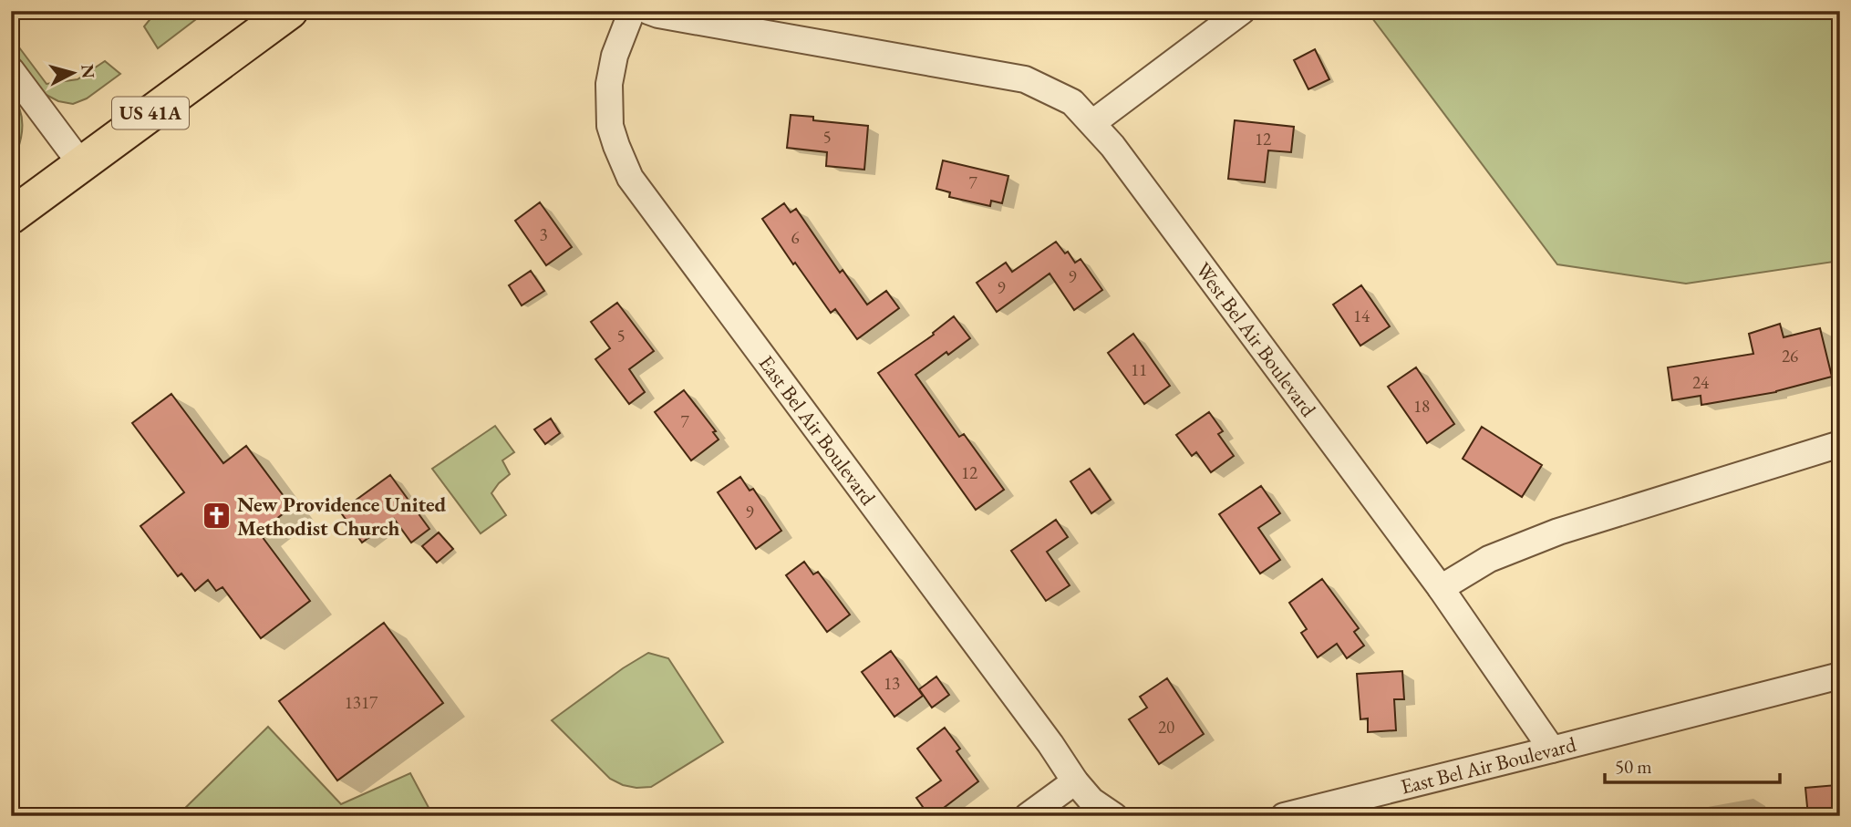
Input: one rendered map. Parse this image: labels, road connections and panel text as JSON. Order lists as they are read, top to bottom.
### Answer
{
  "streets": {
    "highway": ["US 41A"],
    "street": ["West Bel Air Boulevard", "East Bel Air Boulevard"]
  },
  "crossings": [
    ["West Bel Air Boulevard", "East Bel Air Boulevard"]
  ],
  "places": {
    "church": ["New Providence United Methodist Church"]
  },
  "house_numbers": [
    "5",
    "12",
    "7",
    "3",
    "6",
    "9",
    "9",
    "14",
    "5",
    "26",
    "11",
    "24",
    "18",
    "7",
    "12",
    "9",
    "13",
    "1317",
    "20"
  ],
  "scale_bar": "50 m",
  "north": "right"
}
